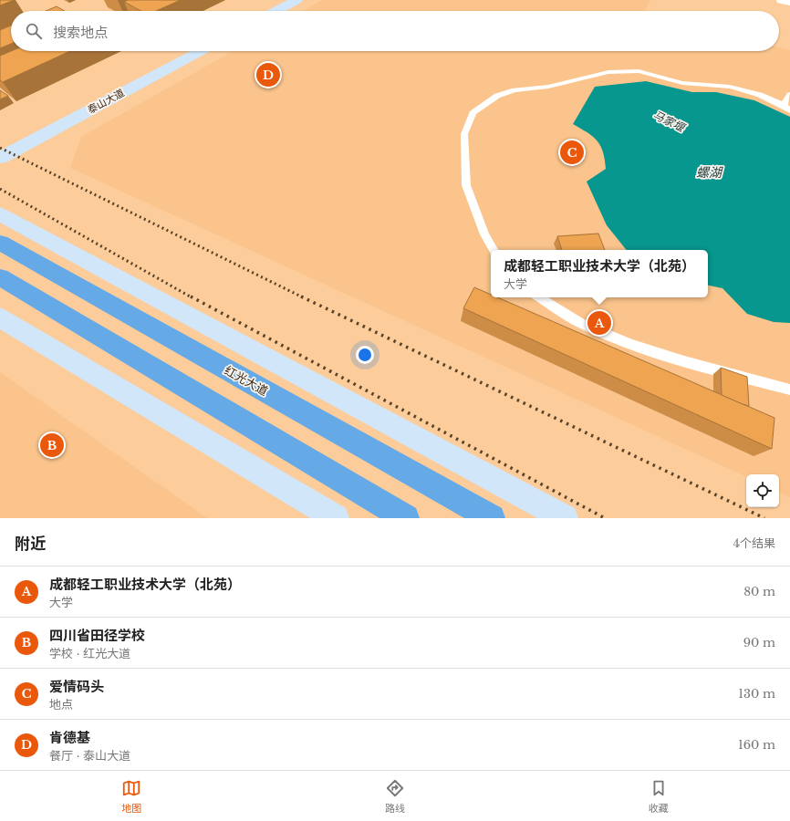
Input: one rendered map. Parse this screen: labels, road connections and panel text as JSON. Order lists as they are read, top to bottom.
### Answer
{
  "streets": {
    "highway": ["红光大道"],
    "main road": ["泰山大道"]
  },
  "water": ["马家堰", "螺湖"],
  "page": {
    "search": "搜索地点",
    "pins": [
      "D",
      "C",
      "A",
      "B"
    ],
    "popup": ["成都轻工职业技术大学（北苑）", "大学"],
    "heading": ["附近", "4个结果"],
    "list": [
      {
        "mark": "A",
        "name": "成都轻工职业技术大学（北苑）",
        "note": "大学",
        "value": "80 m"
      },
      {
        "mark": "B",
        "name": "四川省田径学校",
        "note": "学校 · 红光大道",
        "value": "90 m"
      },
      {
        "mark": "C",
        "name": "爱情码头",
        "note": "地点",
        "value": "130 m"
      },
      {
        "mark": "D",
        "name": "肯德基",
        "note": "餐厅 · 泰山大道",
        "value": "160 m"
      }
    ],
    "nav": ["地图", "路线", "收藏"]
  }
}
